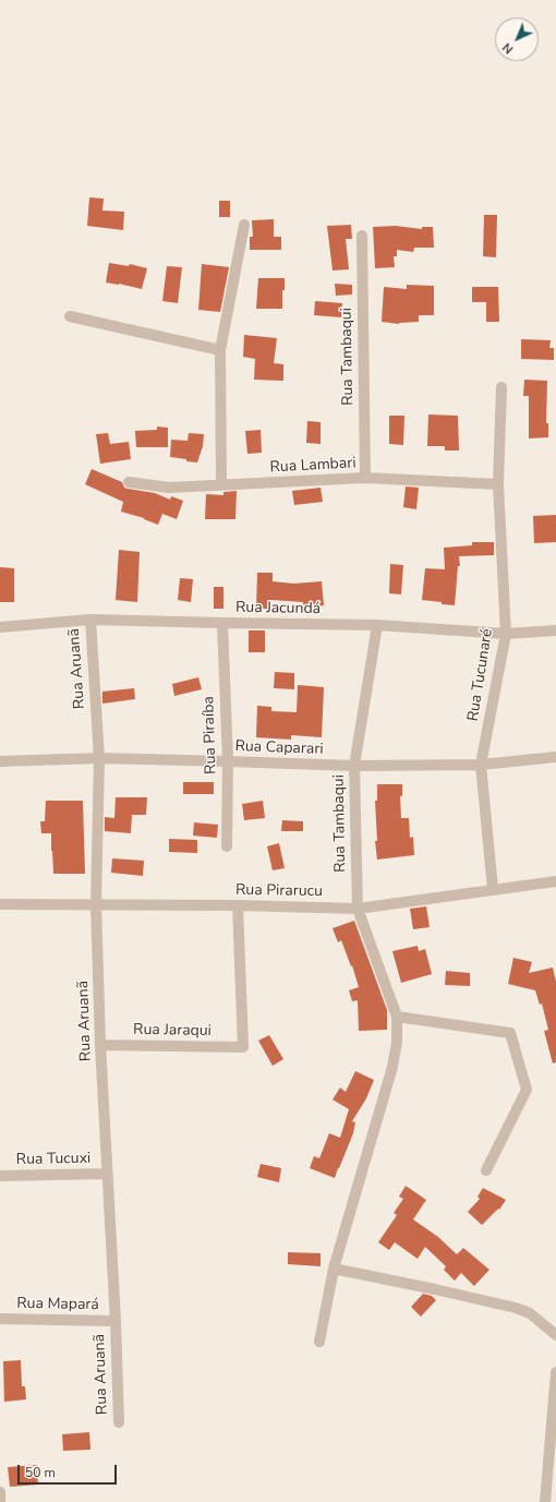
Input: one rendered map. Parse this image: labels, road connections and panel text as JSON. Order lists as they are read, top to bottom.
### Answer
{
  "streets": {
    "street": [
      "Rua Tambaqui",
      "Rua Lambari",
      "Rua Jacundá",
      "Rua Aruanã",
      "Rua Tucunaré",
      "Rua Piraíba",
      "Rua Caparari",
      "Rua Pirarucu",
      "Rua Jaraqui",
      "Rua Tucuxi",
      "Rua Mapará"
    ]
  },
  "crossings": [
    ["Rua Tambaqui", "Rua Lambari"],
    ["Rua Tambaqui", "Rua Jacundá"],
    ["Rua Tambaqui", "Rua Caparari"],
    ["Rua Tambaqui", "Rua Pirarucu"],
    ["Rua Lambari", "Rua Tucunaré"],
    ["Rua Jacundá", "Rua Aruanã"],
    ["Rua Jacundá", "Rua Tucunaré"],
    ["Rua Jacundá", "Rua Piraíba"],
    ["Rua Aruanã", "Rua Caparari"],
    ["Rua Aruanã", "Rua Pirarucu"],
    ["Rua Aruanã", "Rua Jaraqui"],
    ["Rua Aruanã", "Rua Tucuxi"],
    ["Rua Aruanã", "Rua Mapará"],
    ["Rua Tucunaré", "Rua Caparari"],
    ["Rua Tucunaré", "Rua Pirarucu"],
    ["Rua Piraíba", "Rua Caparari"],
    ["Rua Pirarucu", "Rua Jaraqui"]
  ],
  "scale_bar": "50 m",
  "north": "bottom left"
}
